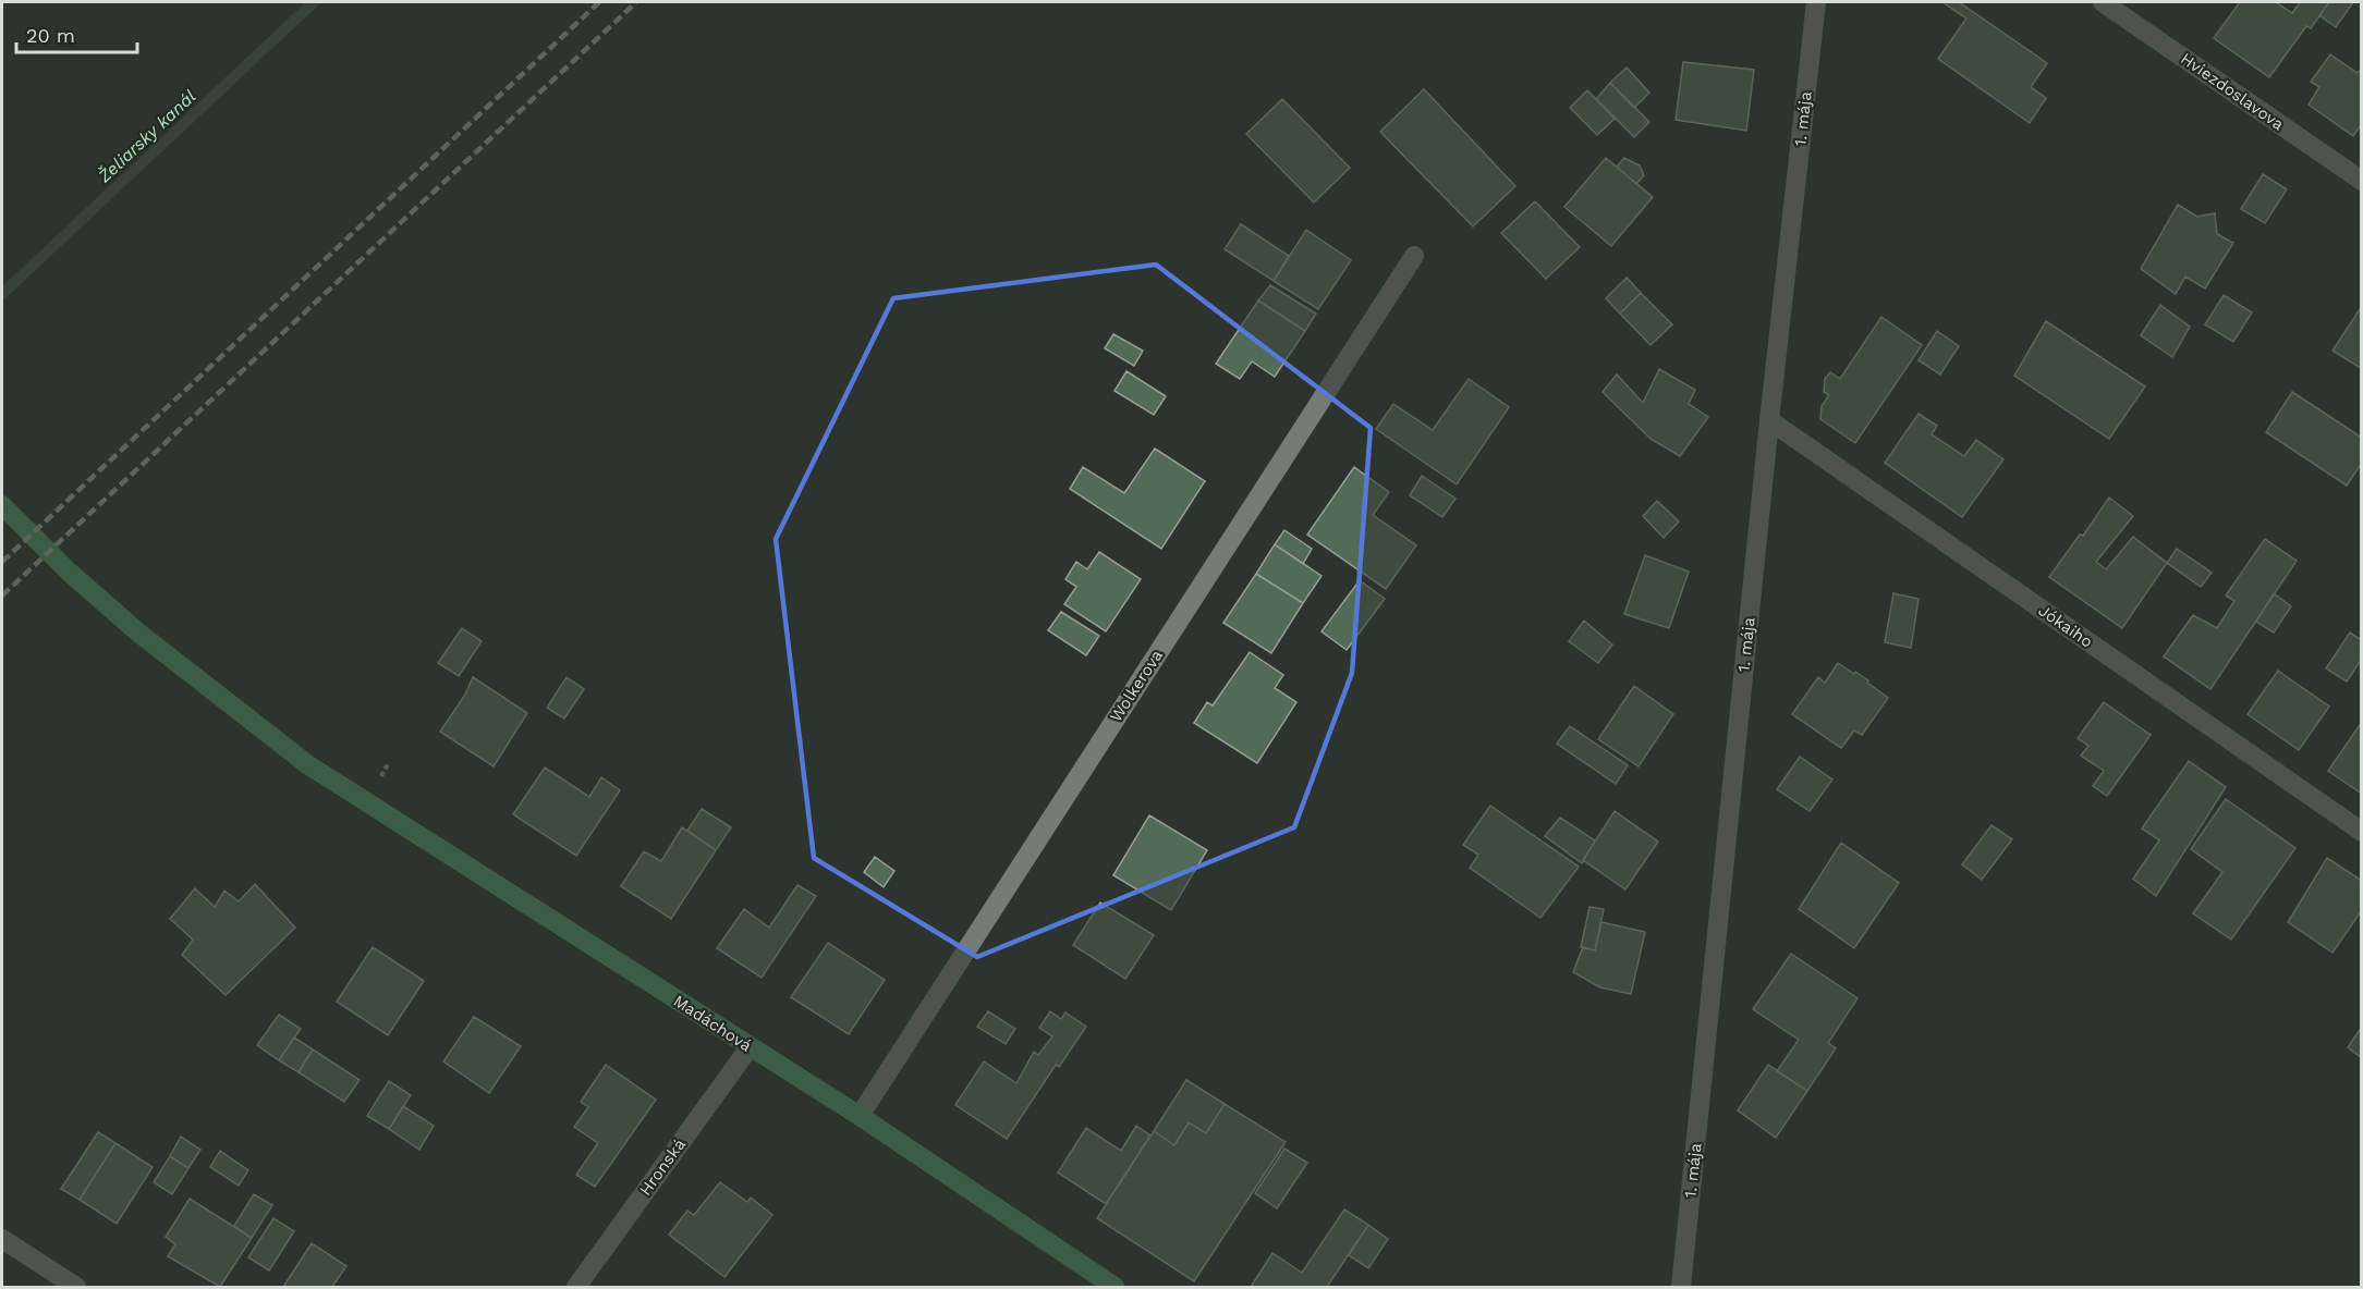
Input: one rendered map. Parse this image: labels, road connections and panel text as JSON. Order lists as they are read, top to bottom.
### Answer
{
  "streets": {
    "main road": ["Madáchová"],
    "street": [
      "Hviezdoslavova",
      "1. mája",
      "Jókaiho",
      "Wolkerova",
      "Hronská"
    ]
  },
  "crossings": [
    ["1. mája", "Jókaiho"],
    ["Wolkerova", "Madáchová"],
    ["Madáchová", "Hronská"]
  ],
  "water": ["Želiarsky kanál"],
  "scale_bar": "20 m"
}
